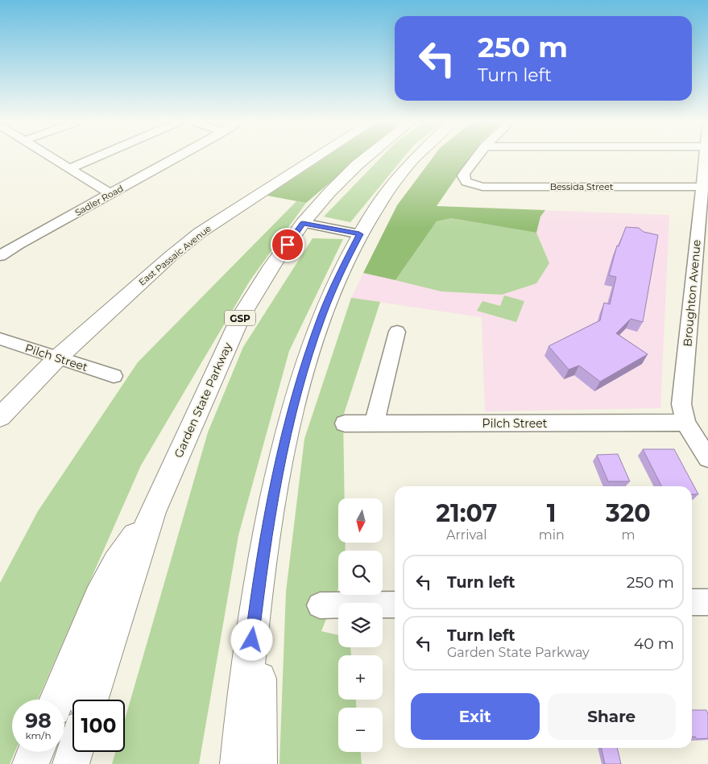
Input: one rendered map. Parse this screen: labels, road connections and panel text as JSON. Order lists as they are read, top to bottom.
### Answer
{
  "streets": {
    "main road": ["East Passaic Avenue", "GSP", "Garden State Parkway"],
    "street": [
      "Bessida Street",
      "Sadler Road",
      "Broughton Avenue",
      "Pilch Street"
    ]
  },
  "crossings": [
    ["Bessida Street", "Broughton Avenue"],
    ["East Passaic Avenue", "Pilch Street"],
    ["Broughton Avenue", "Pilch Street"]
  ],
  "north": "bottom",
  "page": {
    "turn": ["250 m", "Turn left"],
    "eta": [
      "21:07",
      "Arrival",
      "1",
      "min",
      "320",
      "m"
    ],
    "map_buttons": ["+", "−"],
    "list": [
      {
        "name": "Turn left",
        "value": "250 m"
      },
      {
        "name": "Turn left",
        "note": "Garden State Parkway",
        "value": "40 m"
      }
    ],
    "buttons": ["Exit", "Share"],
    "speed": "98 km/h",
    "limit": "100"
  }
}
